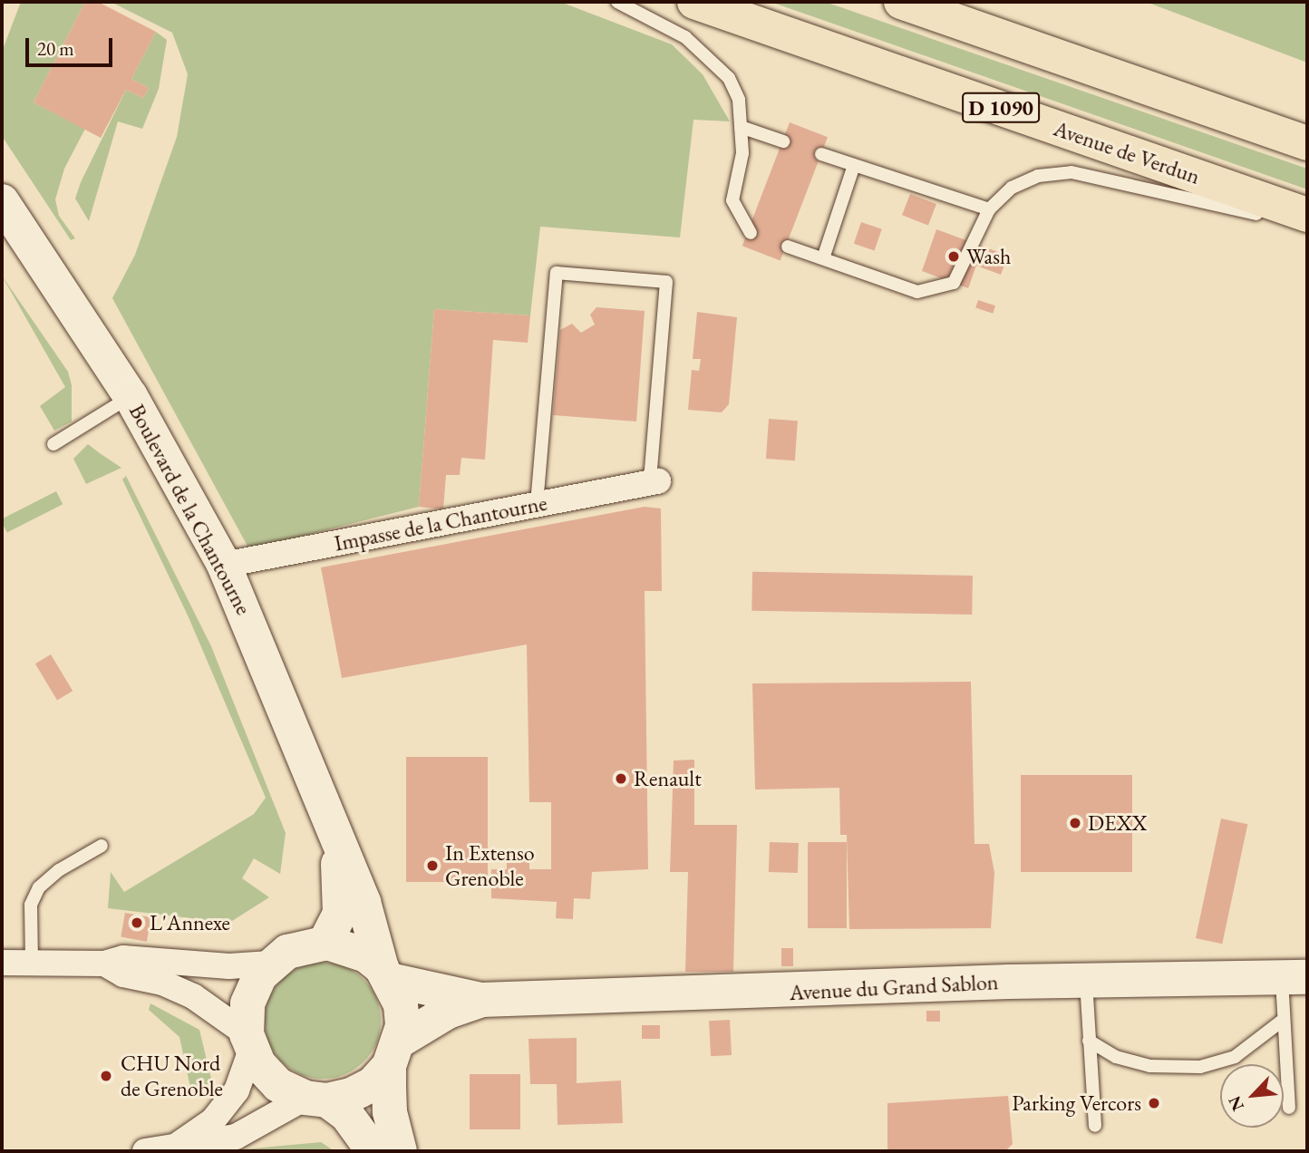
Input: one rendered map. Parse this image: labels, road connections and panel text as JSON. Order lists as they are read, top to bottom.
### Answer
{
  "streets": {
    "main road": ["D 1090", "Avenue de Verdun"],
    "street": ["Boulevard de la Chantourne", "Impasse de la Chantourne", "Avenue du Grand Sablon"]
  },
  "crossings": [
    ["Boulevard de la Chantourne", "Impasse de la Chantourne"],
    ["Boulevard de la Chantourne", "Avenue du Grand Sablon"]
  ],
  "places": [
    "Wash",
    "Renault",
    "DEXX",
    "In Extenso Grenoble",
    "L'Annexe",
    "CHU Nord de Grenoble",
    "Parking Vercors"
  ],
  "scale_bar": "20 m",
  "north": "bottom left"
}
